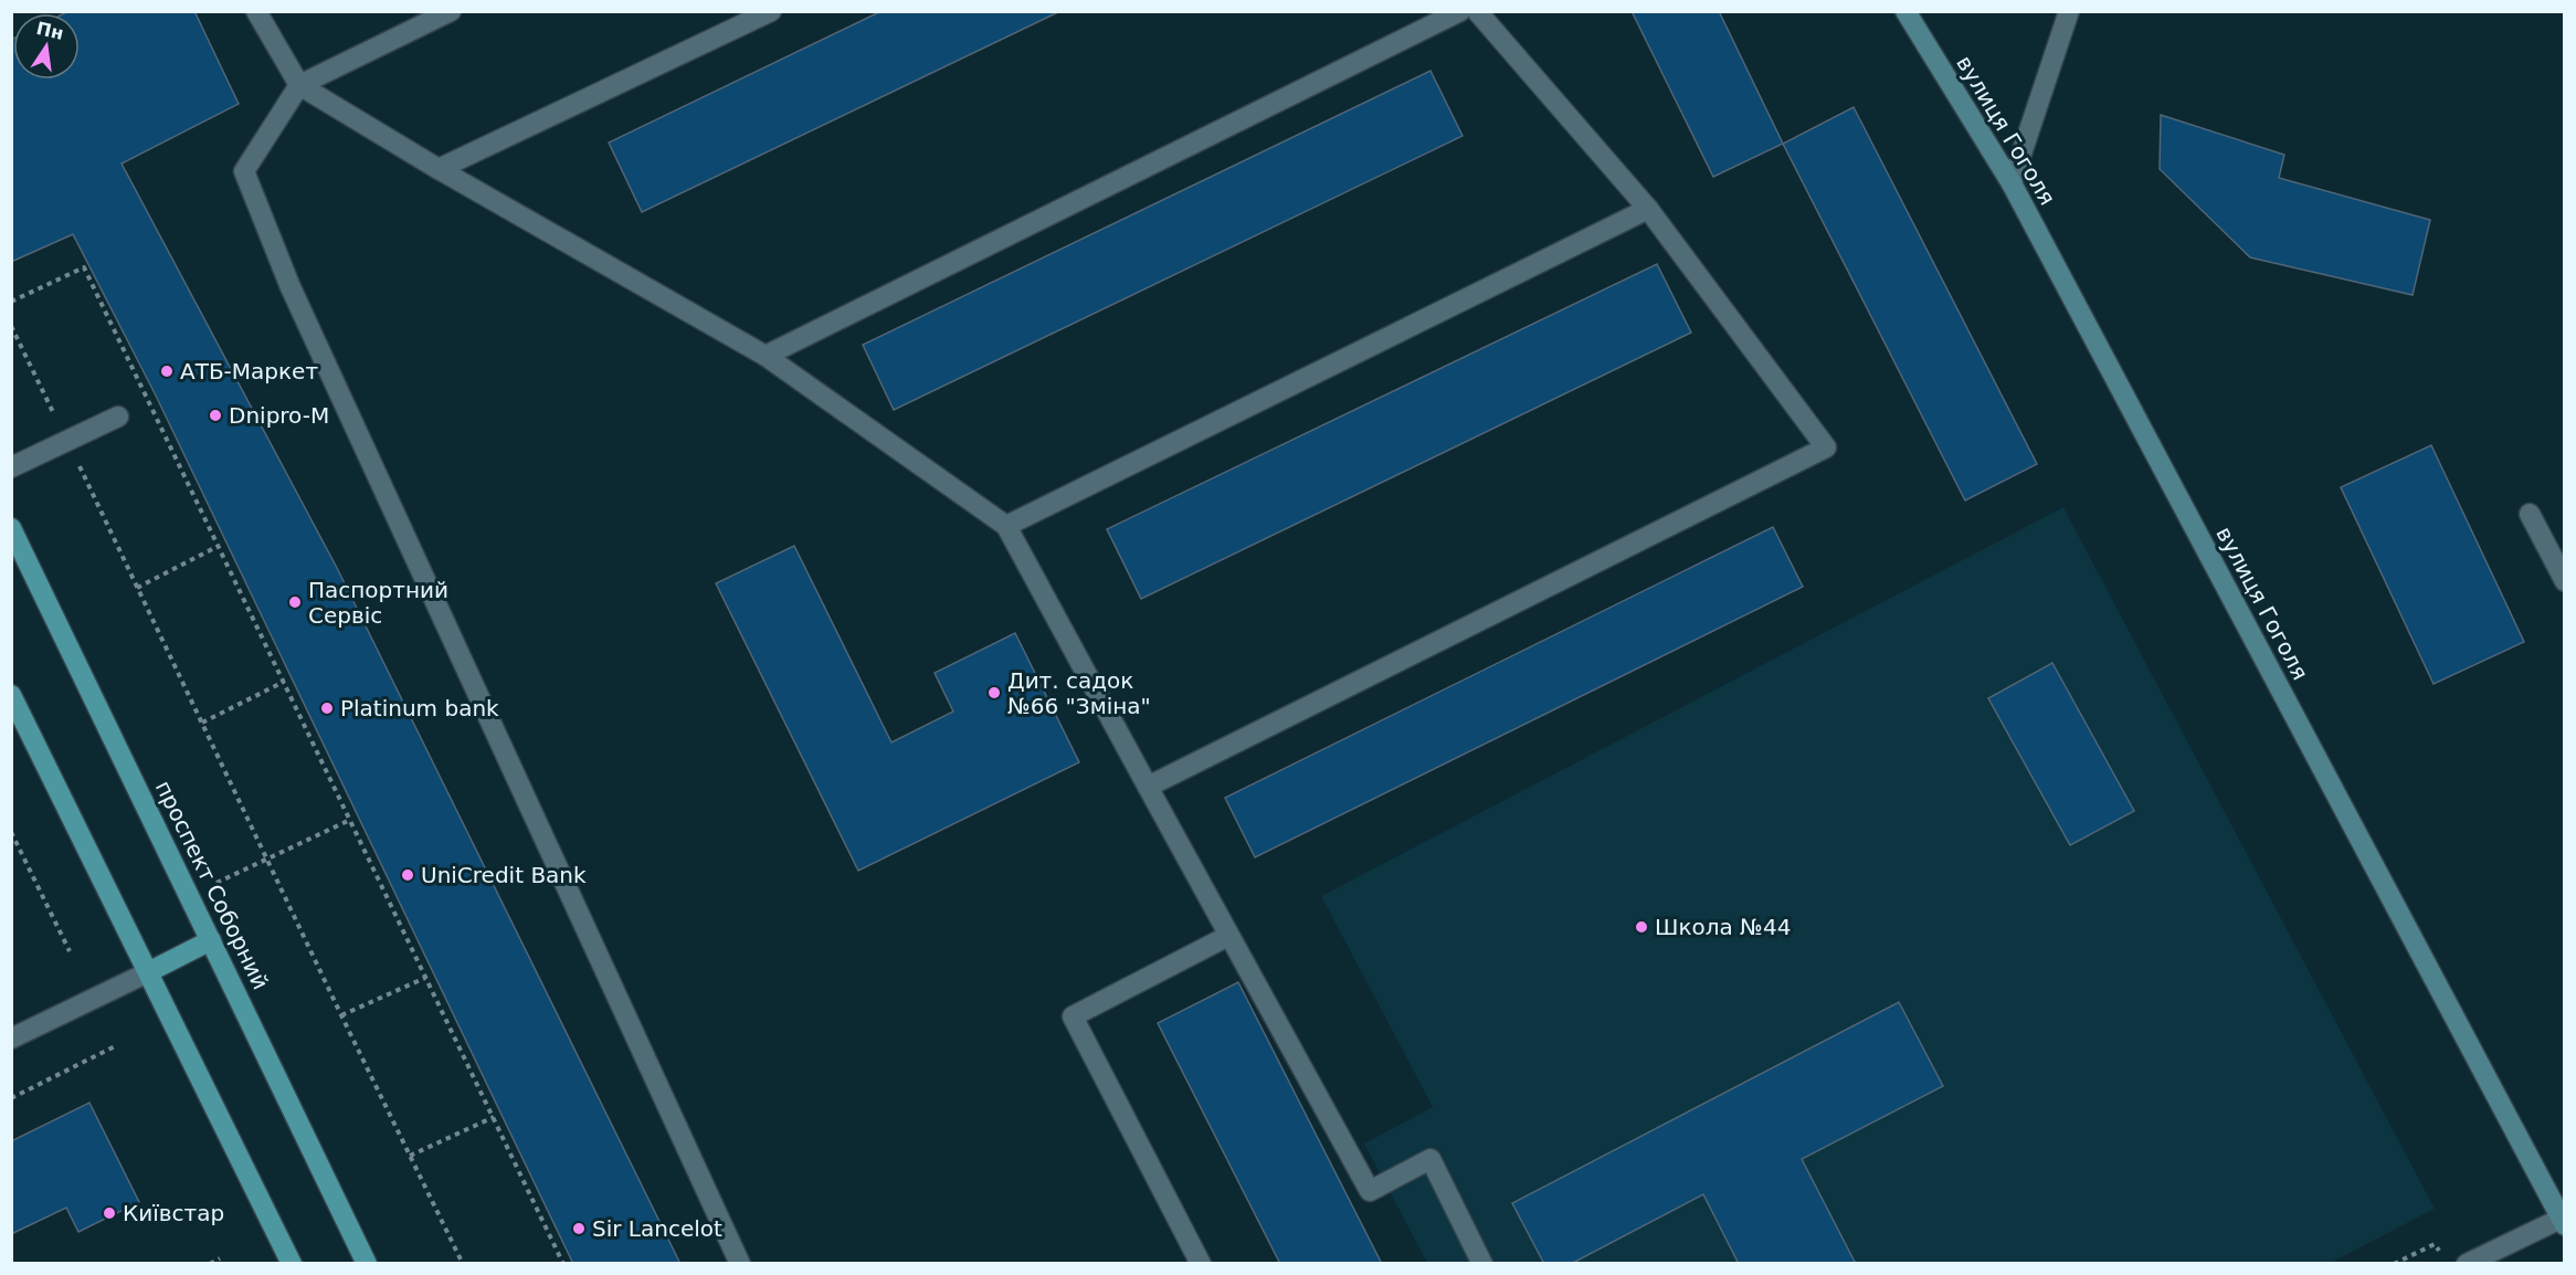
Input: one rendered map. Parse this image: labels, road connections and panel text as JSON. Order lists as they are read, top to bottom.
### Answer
{
  "streets": {
    "main road": ["проспект Соборний"],
    "street": ["вулиця Гоголя"]
  },
  "places": [
    "АТБ-Маркет",
    "Dnipro-M",
    "Паспортний Сервіс",
    "Дит. садок №66 \"Зміна\"",
    "Platinum bank",
    "UniCredit Bank",
    "Школа №44",
    "Київстар",
    "Sir Lancelot"
  ],
  "north": "top"
}
